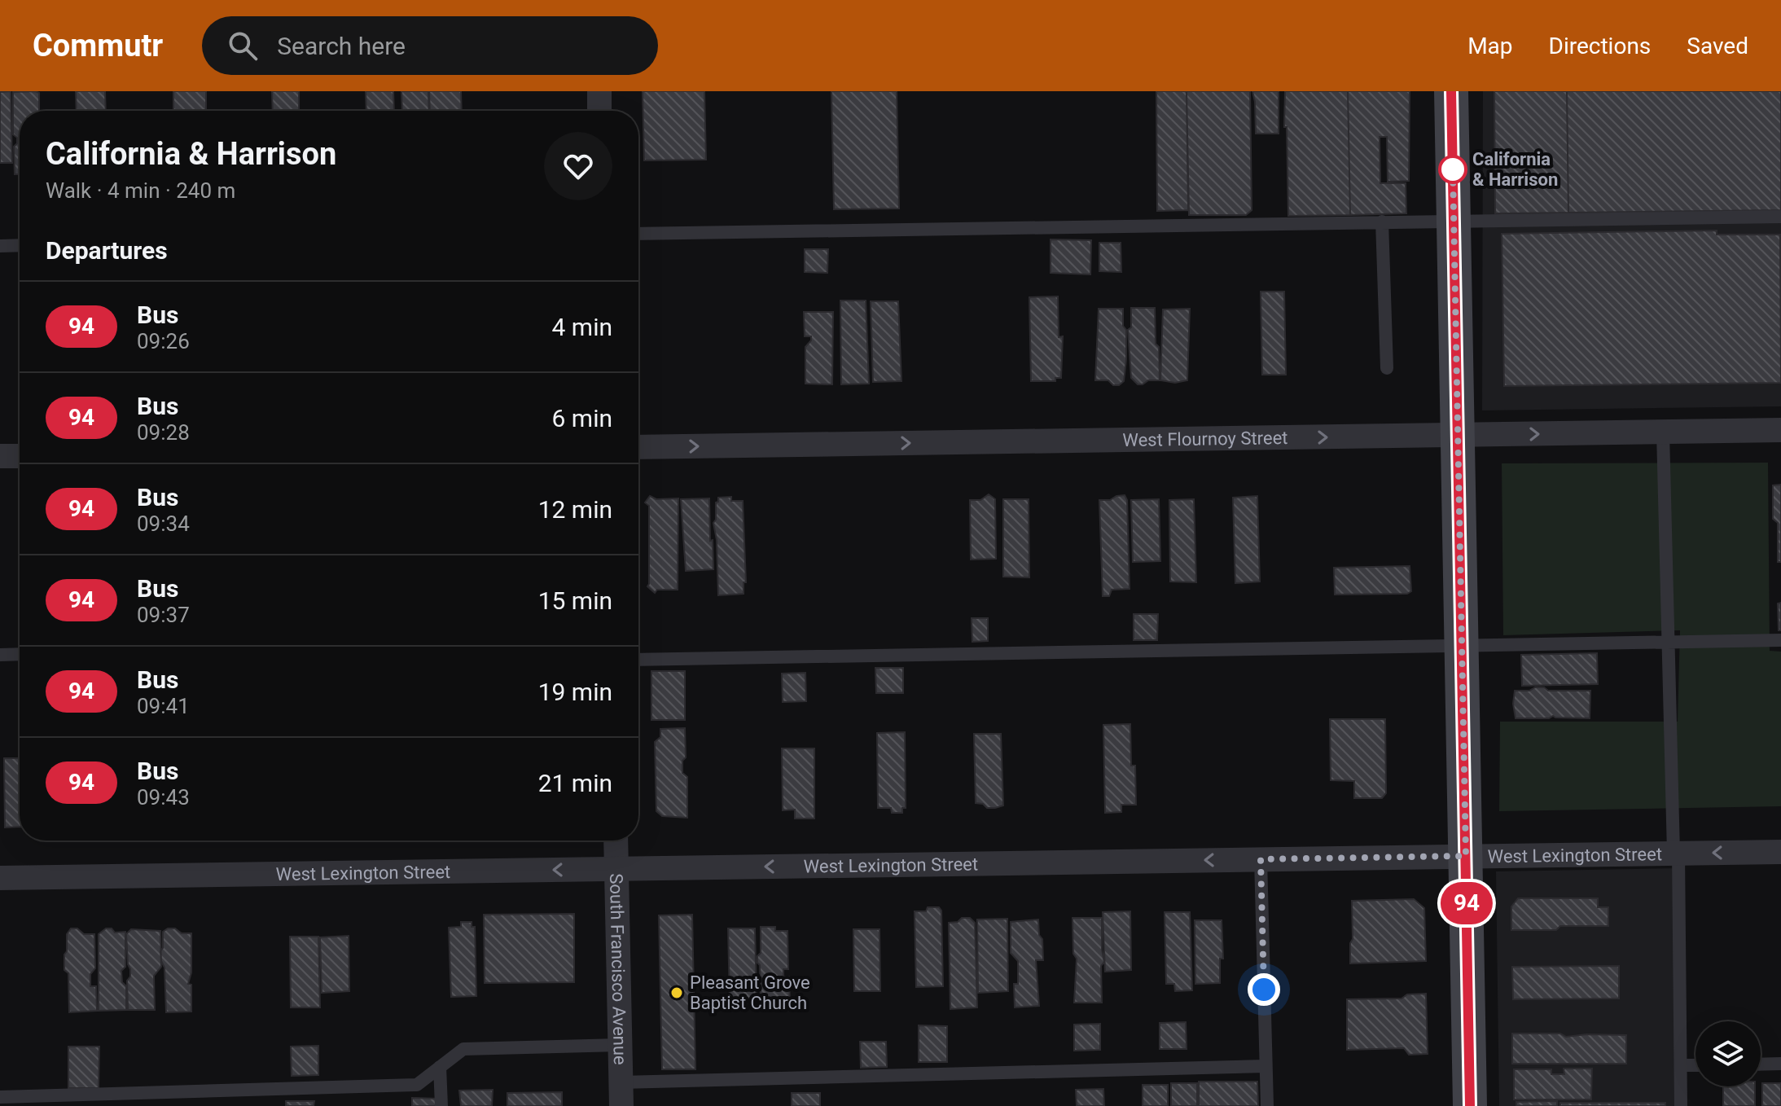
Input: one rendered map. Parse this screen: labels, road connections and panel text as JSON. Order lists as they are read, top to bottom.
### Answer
{
  "streets": {
    "street": ["West Flournoy Street", "West Lexington Street", "South Francisco Avenue"]
  },
  "crossings": [
    ["West Lexington Street", "South Francisco Avenue"]
  ],
  "one_way": ["West Flournoy Street", "West Lexington Street"],
  "places": ["California & Harrison", "Pleasant Grove Baptist Church"],
  "lines": ["bus line 94"],
  "page": {
    "header": "Commutr",
    "search": "Search here",
    "nav": ["Map", "Directions", "Saved"],
    "on_map": "94",
    "heading": [
      ["California & Harrison", "Walk · 4 min · 240 m"],
      "Departures"
    ],
    "list": [
      {
        "mark": "94",
        "name": "Bus",
        "note": "09:26",
        "value": "4 min"
      },
      {
        "mark": "94",
        "name": "Bus",
        "note": "09:28",
        "value": "6 min"
      },
      {
        "mark": "94",
        "name": "Bus",
        "note": "09:34",
        "value": "12 min"
      },
      {
        "mark": "94",
        "name": "Bus",
        "note": "09:37",
        "value": "15 min"
      },
      {
        "mark": "94",
        "name": "Bus",
        "note": "09:41",
        "value": "19 min"
      },
      {
        "mark": "94",
        "name": "Bus",
        "note": "09:43",
        "value": "21 min"
      }
    ]
  }
}
